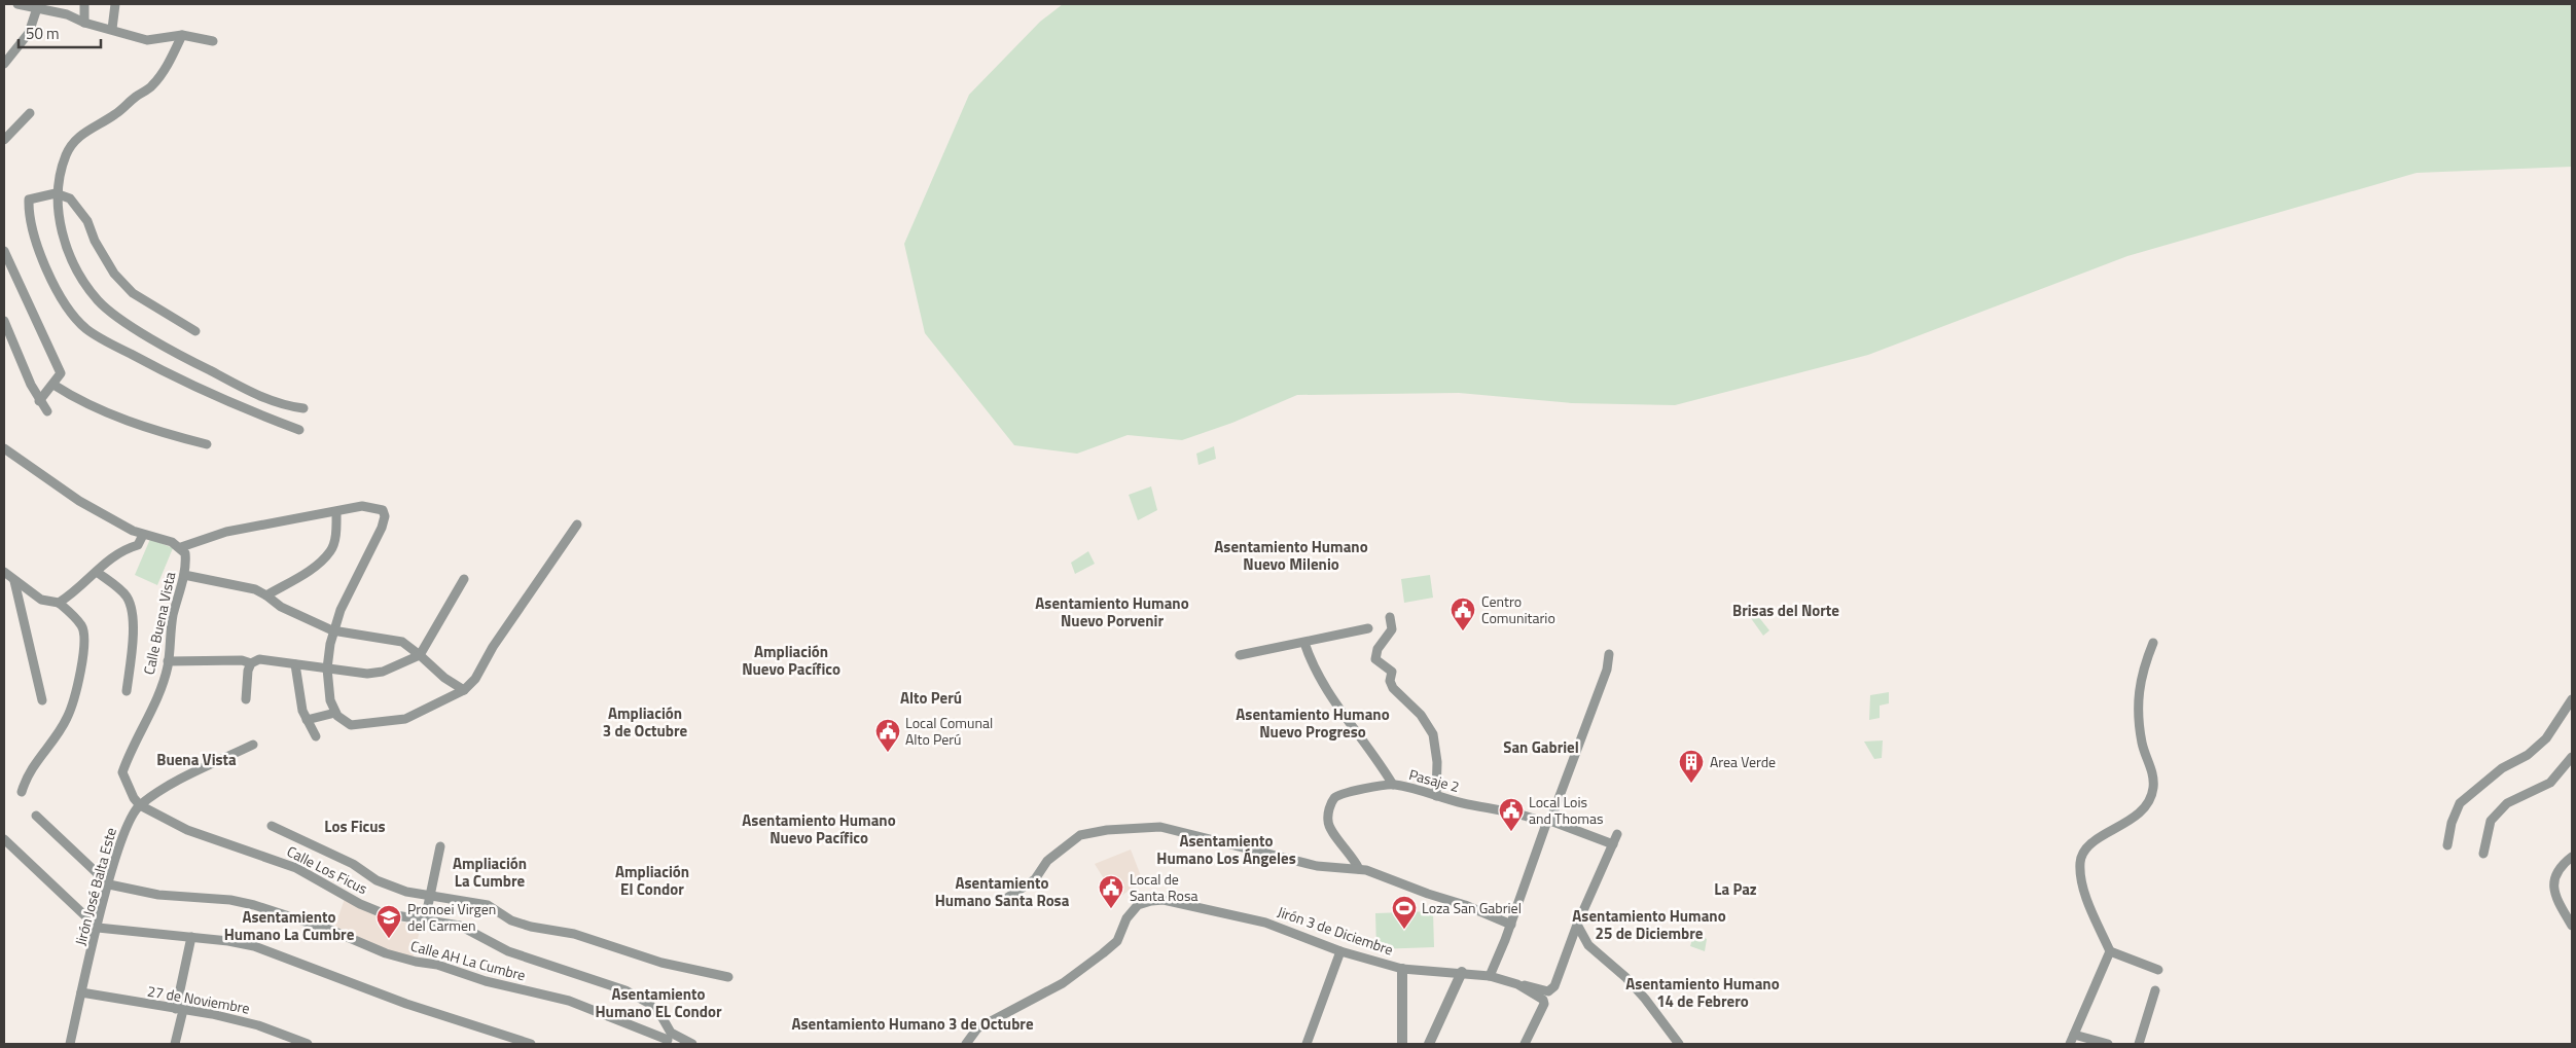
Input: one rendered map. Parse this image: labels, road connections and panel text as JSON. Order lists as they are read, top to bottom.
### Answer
{
  "streets": {
    "street": [
      "Calle Buena Vista",
      "Pasaje 2",
      "Calle Los Ficus",
      "Jirón José Balta Este",
      "Jirón 3 de Diciembre",
      "Calle AH La Cumbre",
      "27 de Noviembre"
    ]
  },
  "crossings": [
    ["Calle Buena Vista", "Calle Los Ficus"],
    ["Calle Buena Vista", "Jirón José Balta Este"],
    ["Calle Los Ficus", "Jirón José Balta Este"],
    ["Calle Los Ficus", "Calle AH La Cumbre"],
    ["Jirón José Balta Este", "Calle AH La Cumbre"],
    ["Jirón José Balta Este", "27 de Noviembre"]
  ],
  "districts": [
    "Asentamiento Humano Nuevo Milenio",
    "Asentamiento Humano Nuevo Porvenir",
    "Brisas del Norte",
    "Ampliación Nuevo Pacífico",
    "Alto Perú",
    "Ampliación 3 de Octubre",
    "Asentamiento Humano Nuevo Progreso",
    "San Gabriel",
    "Buena Vista",
    "Asentamiento Humano Nuevo Pacífico",
    "Los Ficus",
    "Asentamiento Humano Los Ángeles",
    "Ampliación La Cumbre",
    "Ampliación El Condor",
    "Asentamiento Humano Santa Rosa",
    "La Paz",
    "Asentamiento Humano 25 de Diciembre",
    "Asentamiento Humano La Cumbre",
    "Asentamiento Humano 14 de Febrero",
    "Asentamiento Humano EL Condor",
    "Asentamiento Humano 3 de Octubre"
  ],
  "places": {
    "public building": [
      "Centro Comunitario",
      "Local Comunal Alto Perú",
      "Local Lois and Thomas",
      "Local de Santa Rosa"
    ],
    "building": ["Area Verde"],
    "sports": ["Loza San Gabriel"],
    "school or university": ["Pronoei Virgen del Carmen"]
  },
  "scale_bar": "50 m"
}
